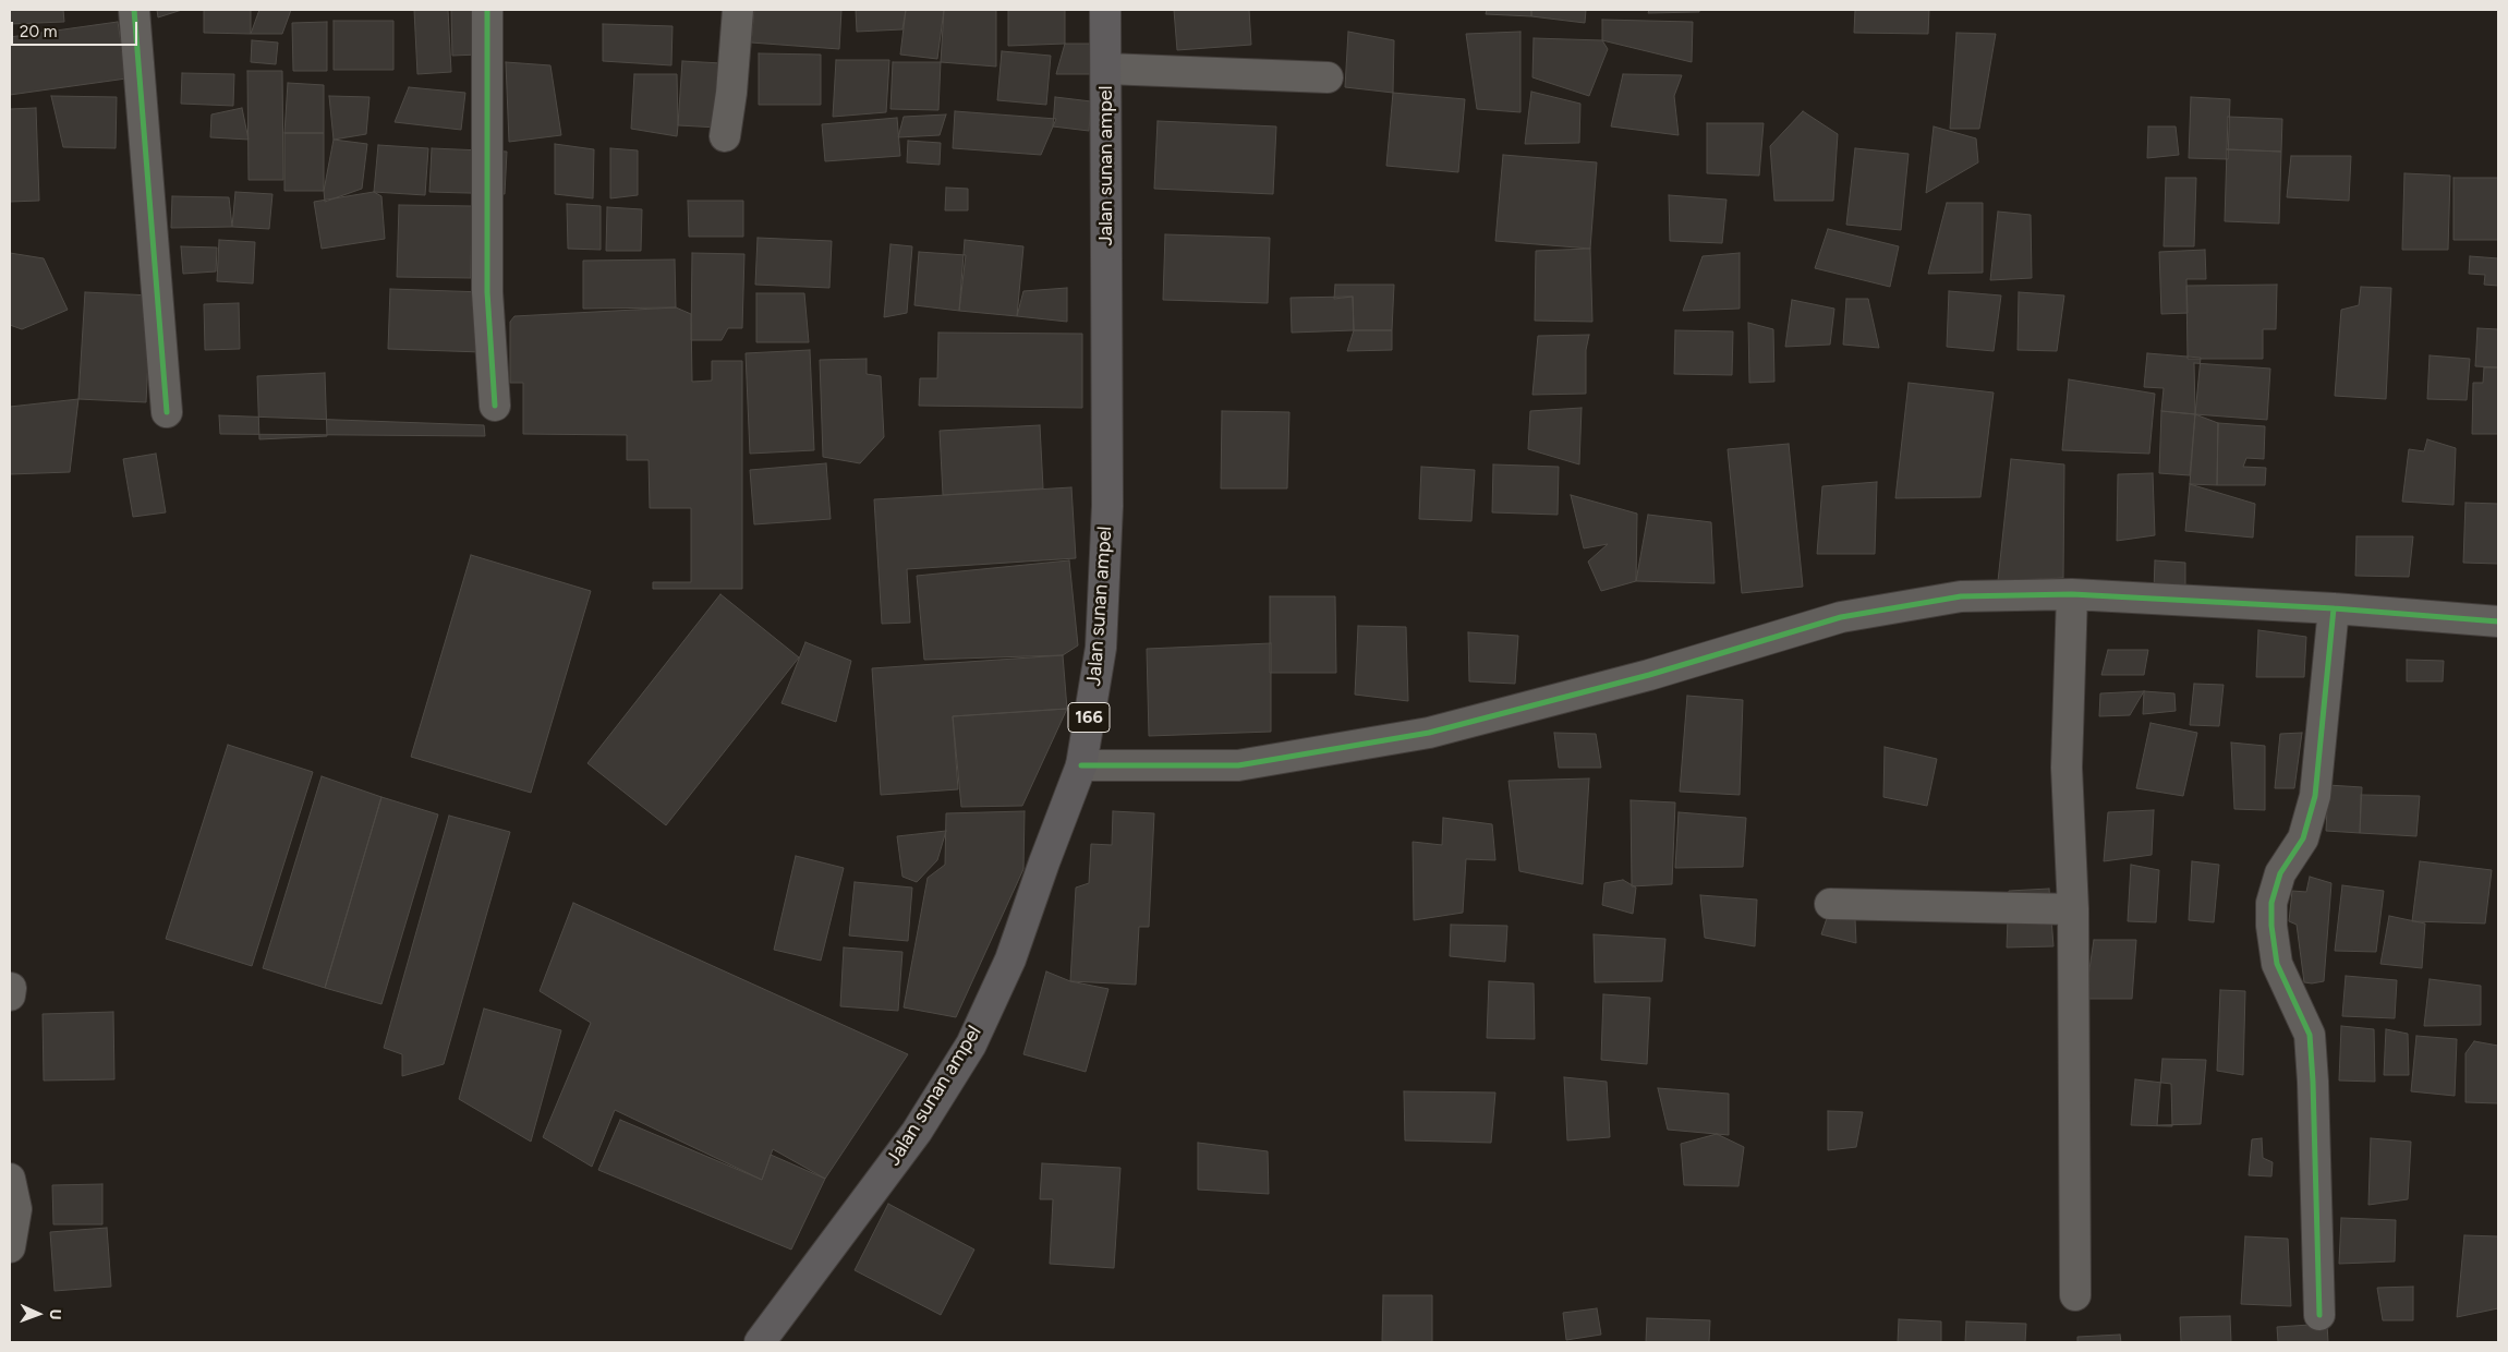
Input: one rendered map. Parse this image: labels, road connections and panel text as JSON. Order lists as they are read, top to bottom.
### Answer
{
  "streets": {
    "main road": ["Jalan sunan ampel", "166"]
  },
  "scale_bar": "20 m",
  "north": "right"
}
